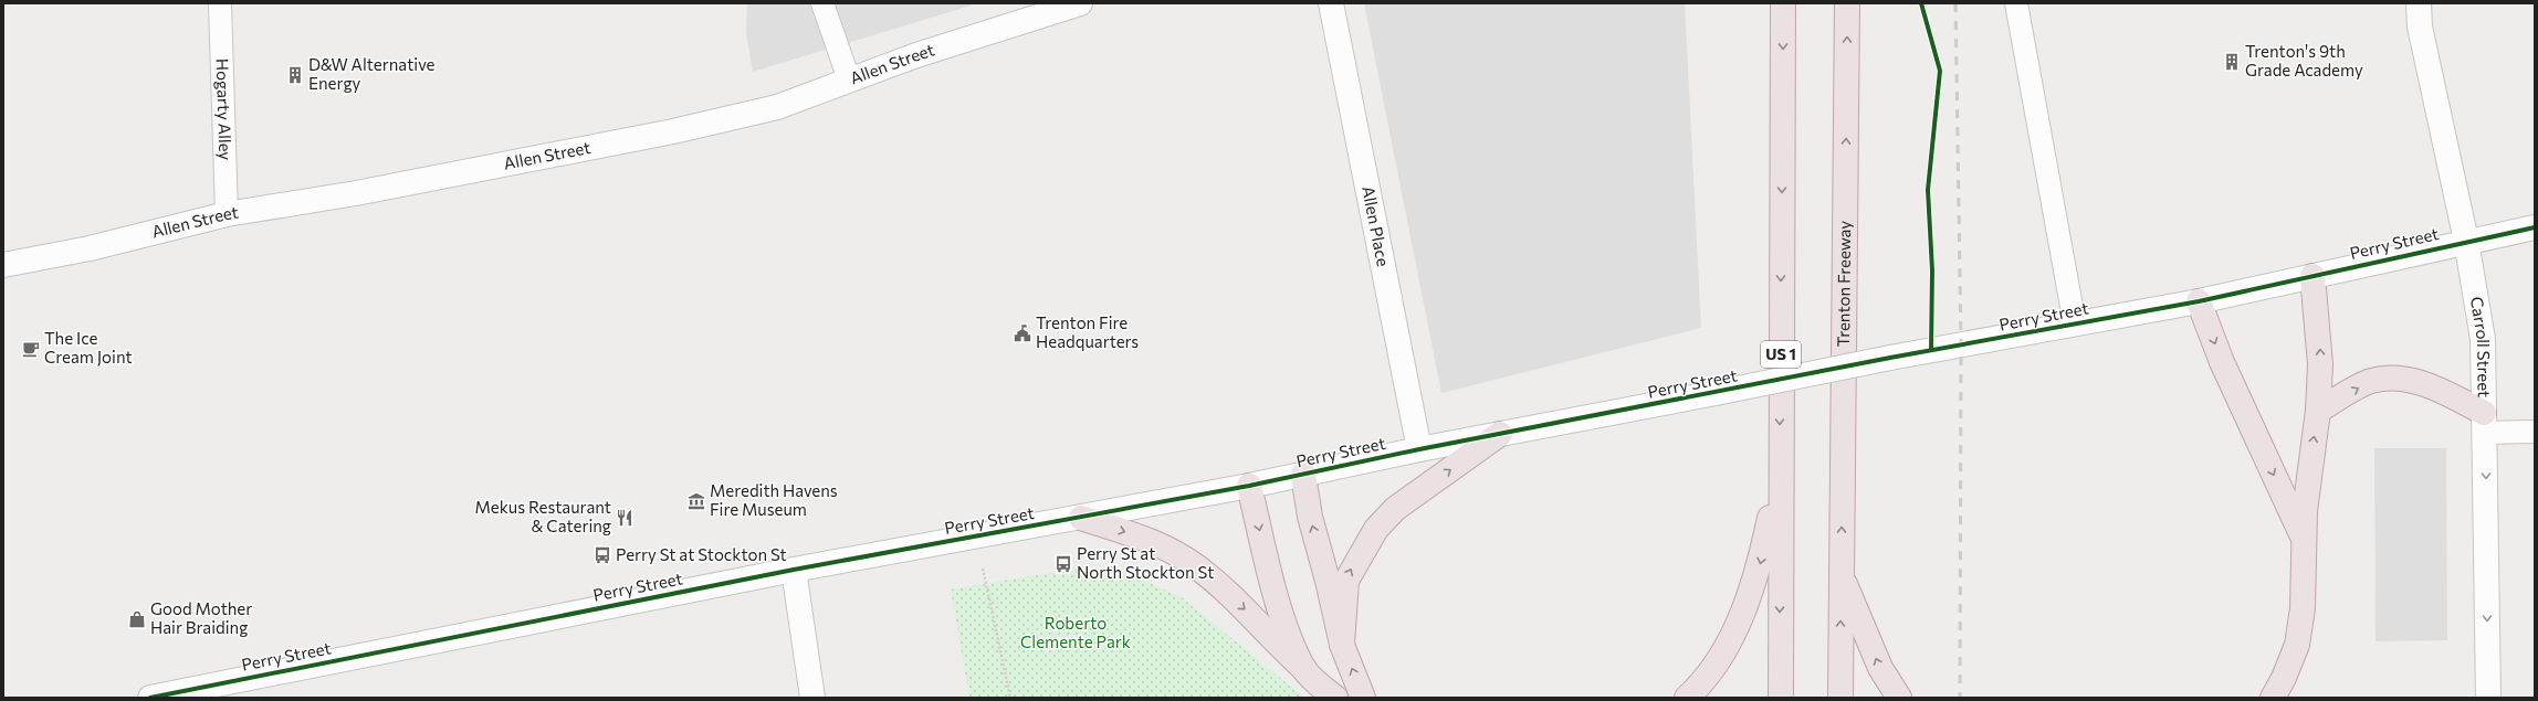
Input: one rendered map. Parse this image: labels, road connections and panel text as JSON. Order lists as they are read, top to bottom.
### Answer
{
  "streets": {
    "highway": ["Trenton Freeway", "US 1"],
    "street": [
      "Allen Street",
      "Allen Place",
      "Perry Street",
      "Carroll Street"
    ],
    "lane": ["Hogarty Alley"]
  },
  "crossings": [
    ["Allen Street", "Hogarty Alley"],
    ["Allen Place", "Perry Street"],
    ["Perry Street", "Carroll Street"]
  ],
  "one_way": ["Carroll Street"],
  "parks": ["Roberto Clemente Park"],
  "places": {
    "building": ["Trenton's 9th Grade Academy", "D&W Alternative Energy"],
    "public building": ["Trenton Fire Headquarters"],
    "cafe": ["The Ice Cream Joint"],
    "museum": ["Meredith Havens Fire Museum"],
    "restaurant": ["Mekus Restaurant & Catering"],
    "bus stop": ["Perry St at Stockton St", "Perry St at North Stockton St"],
    "shop": ["Good Mother Hair Braiding"]
  }
}
